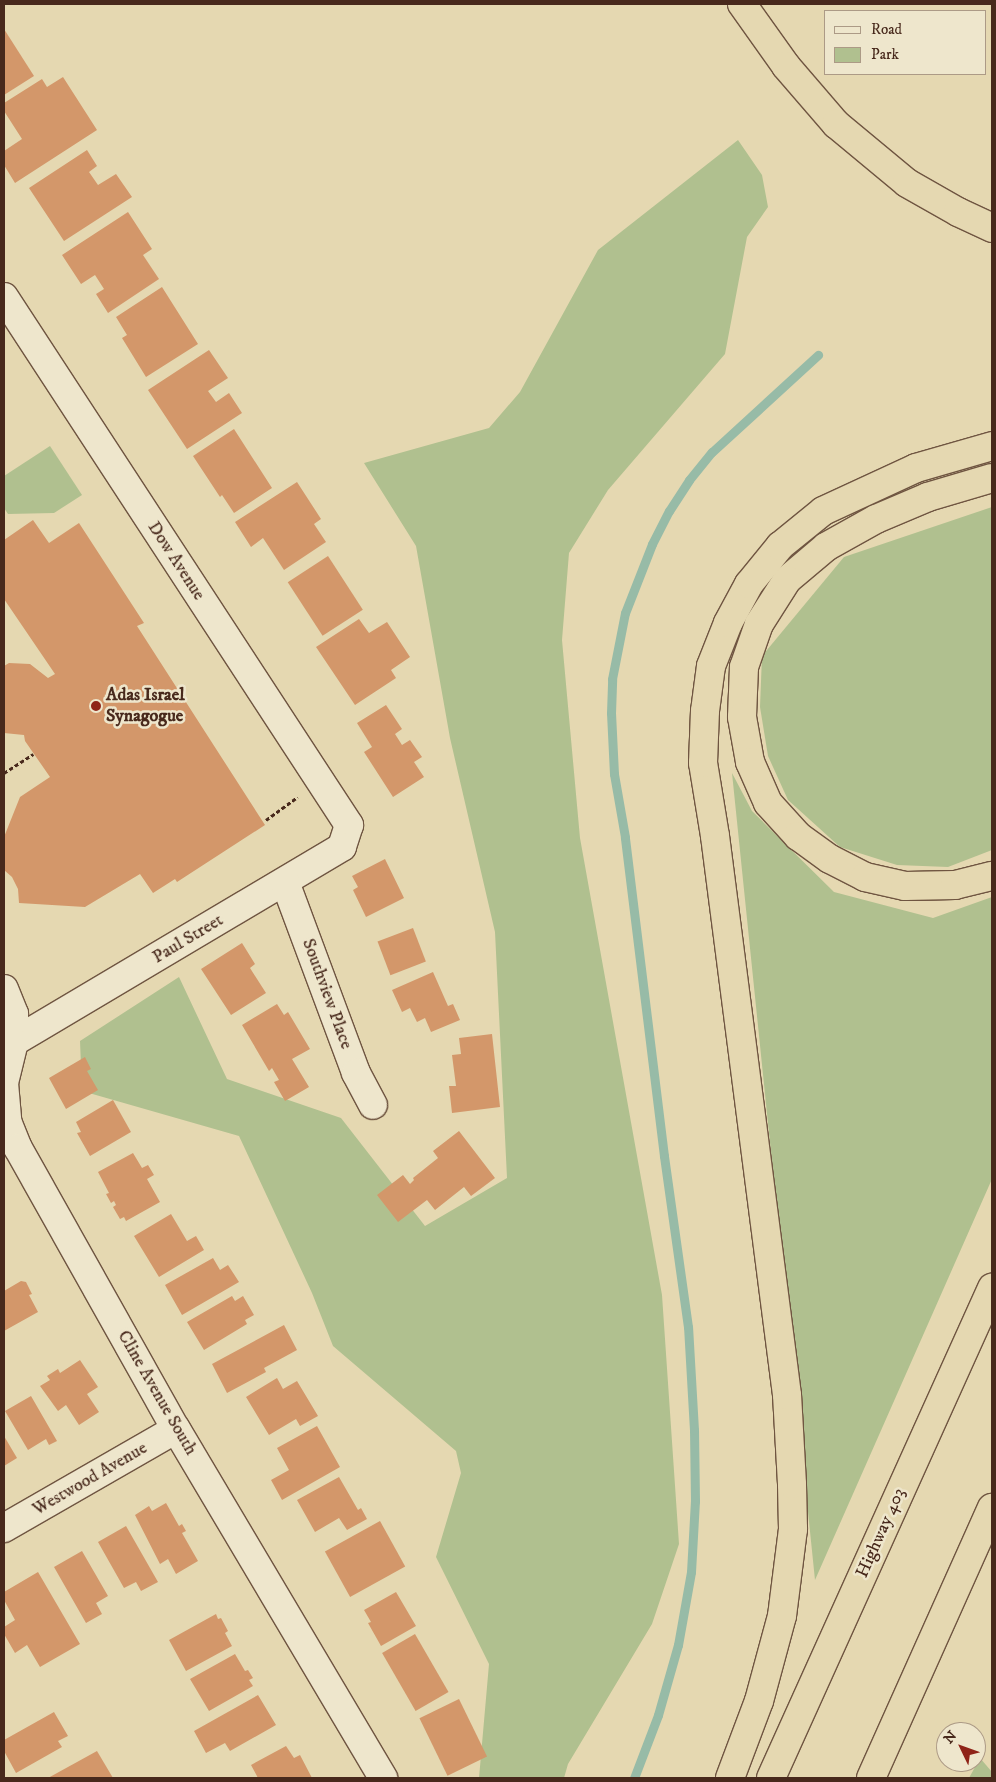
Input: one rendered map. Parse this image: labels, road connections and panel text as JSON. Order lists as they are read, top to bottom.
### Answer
{
  "streets": {
    "highway": ["Highway 403"],
    "street": [
      "Dow Avenue",
      "Paul Street",
      "Southview Place",
      "Cline Avenue South",
      "Westwood Avenue"
    ]
  },
  "crossings": [
    ["Dow Avenue", "Paul Street"],
    ["Paul Street", "Southview Place"],
    ["Paul Street", "Cline Avenue South"],
    ["Cline Avenue South", "Westwood Avenue"]
  ],
  "places": ["Adas Israel Synagogue"],
  "legend": ["Road", "Park"],
  "north": "top left"
}
